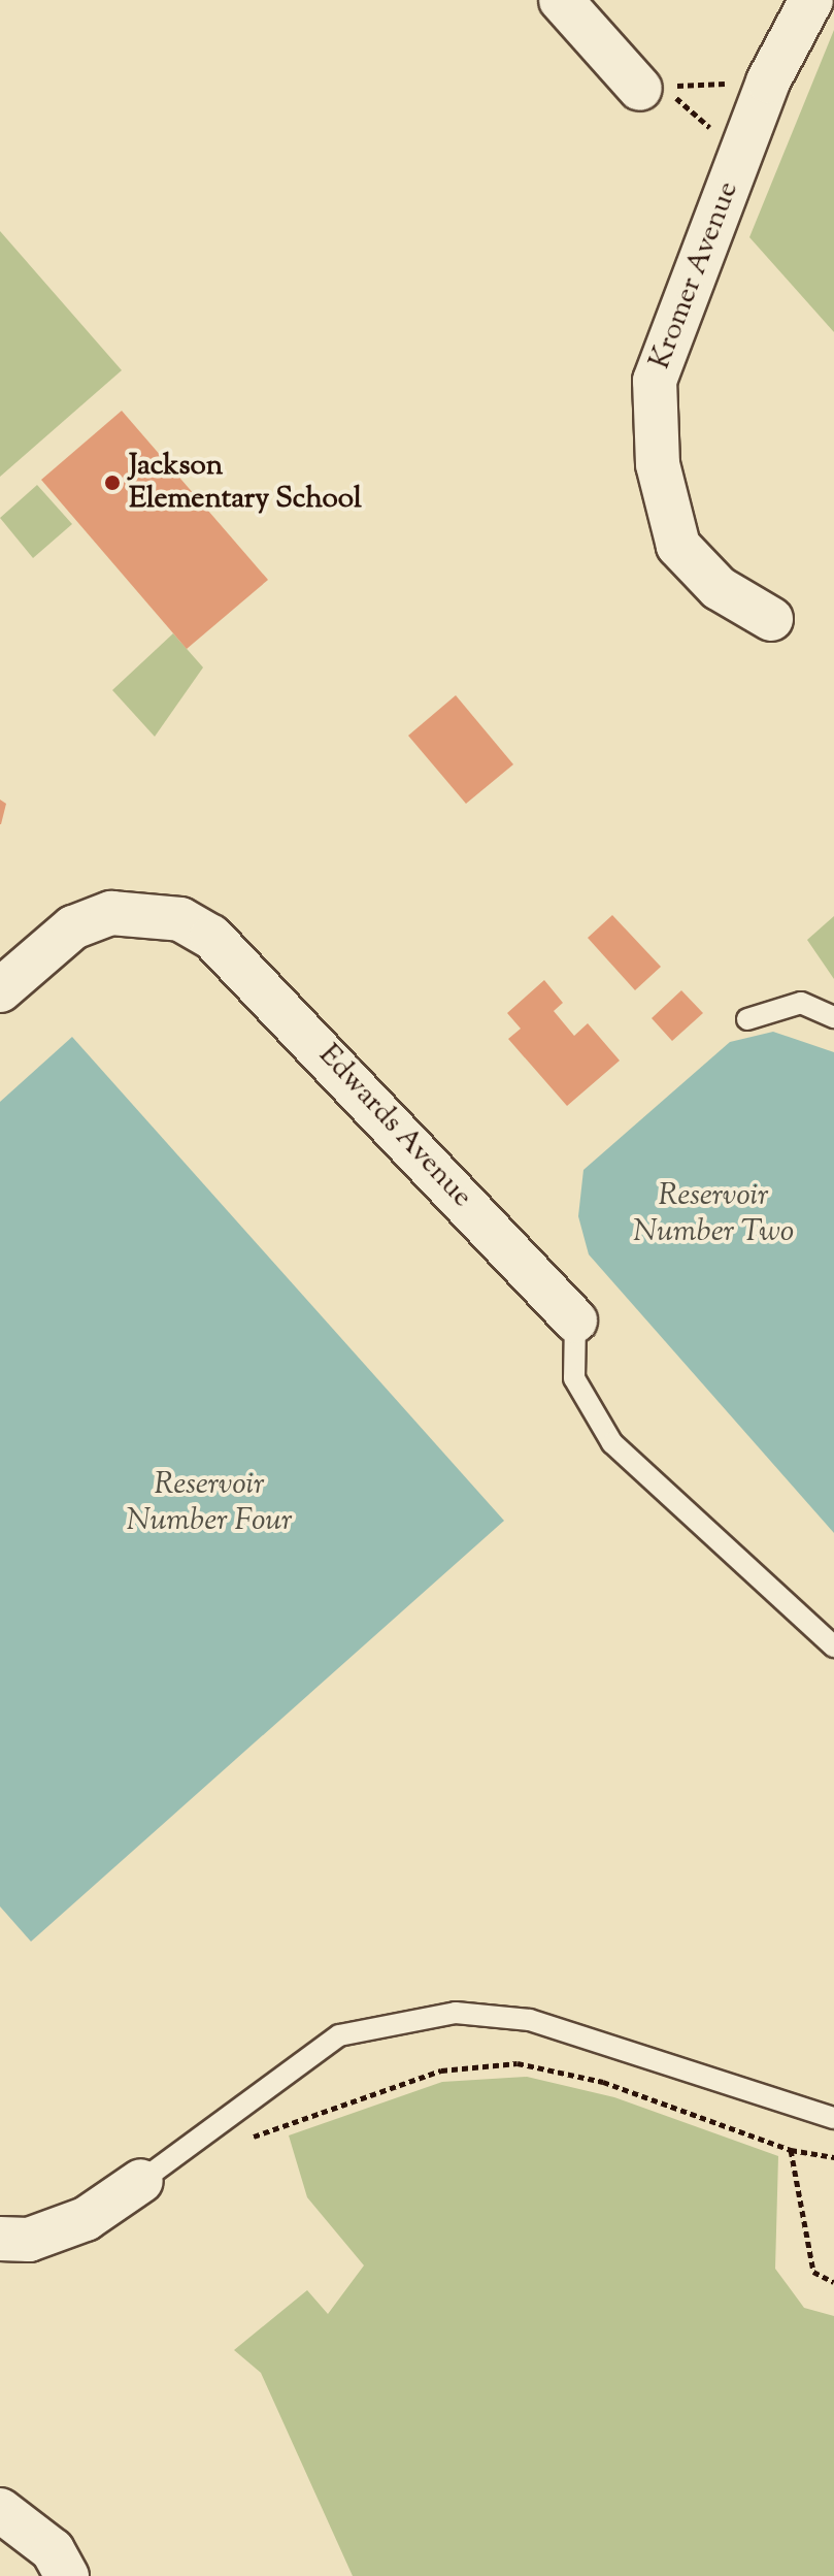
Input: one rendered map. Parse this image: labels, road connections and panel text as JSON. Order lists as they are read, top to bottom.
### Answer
{
  "streets": {
    "street": ["Kromer Avenue", "Edwards Avenue"]
  },
  "water": ["Reservoir Number Two", "Reservoir Number Four"],
  "places": ["Jackson Elementary School"]
}
